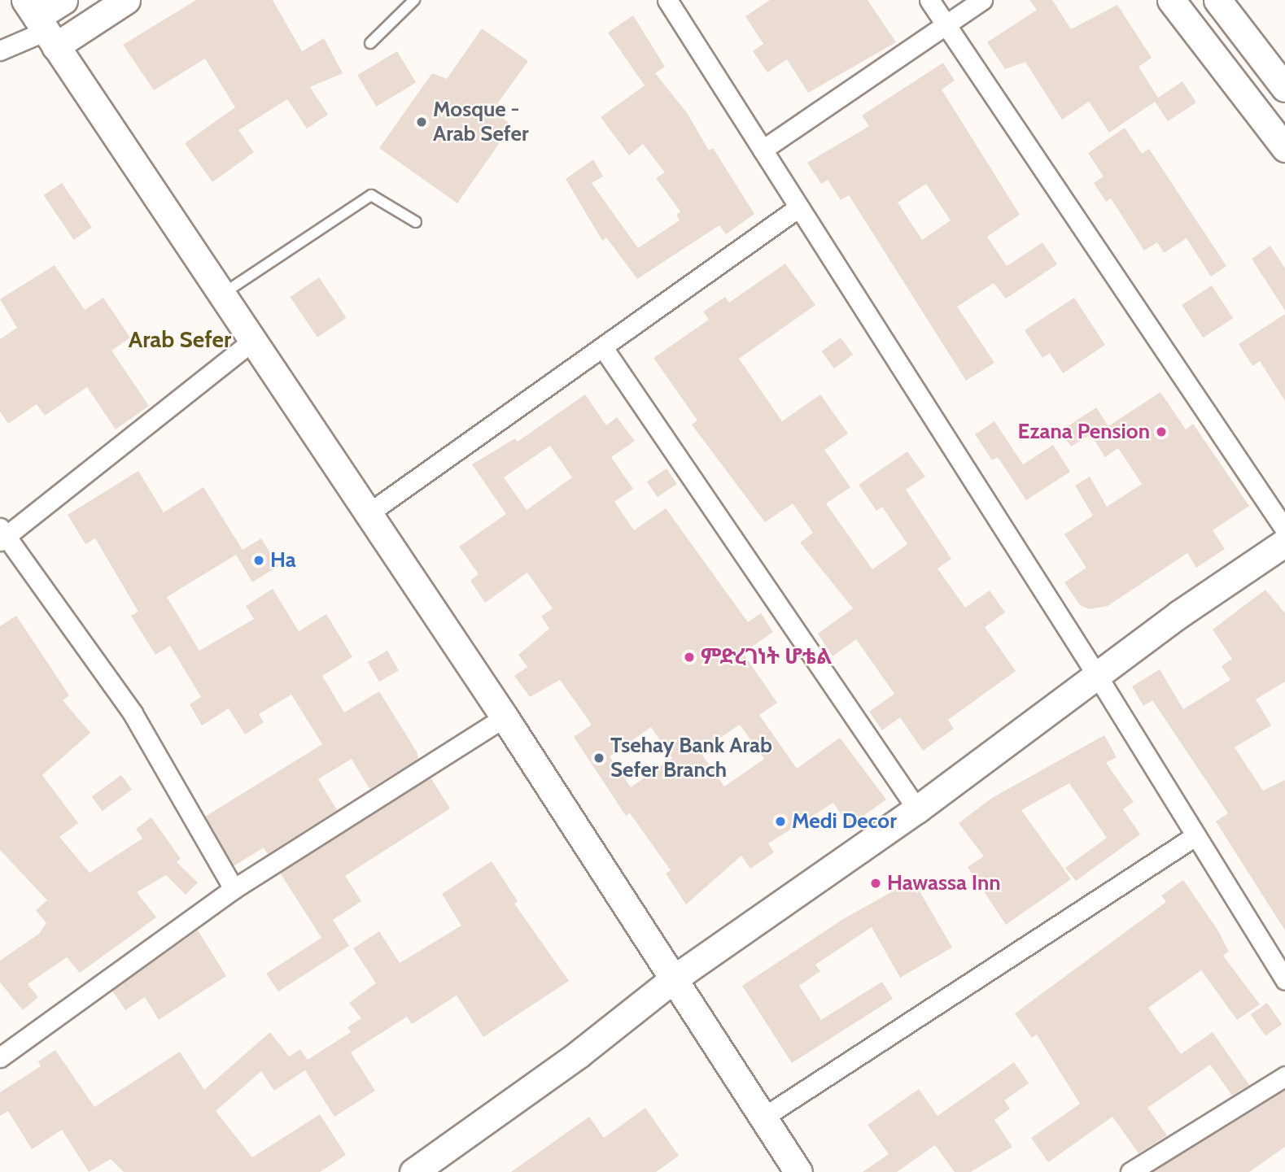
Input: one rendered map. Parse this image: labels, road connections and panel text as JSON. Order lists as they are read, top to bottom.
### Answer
{
  "districts": ["Arab Sefer"],
  "places": [
    "Mosque - Arab Sefer",
    "Ezana Pension",
    "Ha",
    "ምድረገነት ሆቴል",
    "Tsehay Bank Arab Sefer Branch",
    "Medi Decor",
    "Hawassa Inn"
  ]
}
